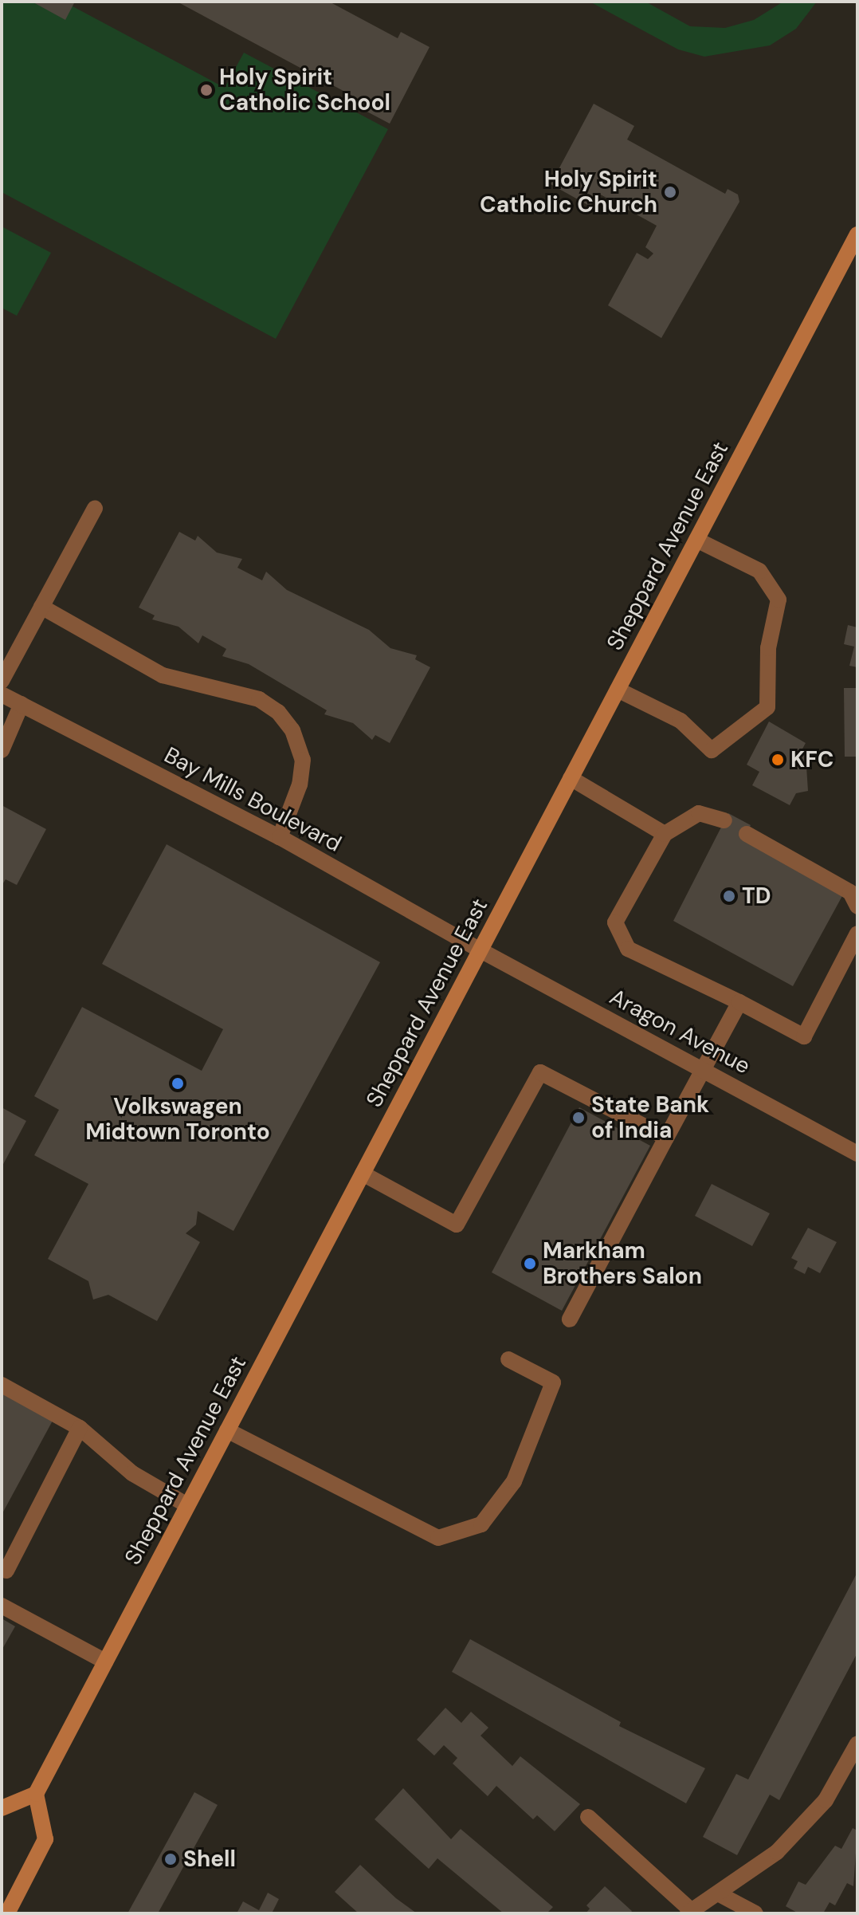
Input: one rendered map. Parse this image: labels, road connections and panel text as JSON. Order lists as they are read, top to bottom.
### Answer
{
  "streets": {
    "main road": ["Sheppard Avenue East"],
    "street": ["Bay Mills Boulevard", "Aragon Avenue"]
  },
  "crossings": [
    ["Sheppard Avenue East", "Bay Mills Boulevard"],
    ["Sheppard Avenue East", "Aragon Avenue"],
    ["Bay Mills Boulevard", "Aragon Avenue"]
  ],
  "places": [
    "Holy Spirit Catholic School",
    "Holy Spirit Catholic Church",
    "KFC",
    "TD",
    "Volkswagen Midtown Toronto",
    "State Bank of India",
    "Markham Brothers Salon",
    "Shell"
  ]
}
